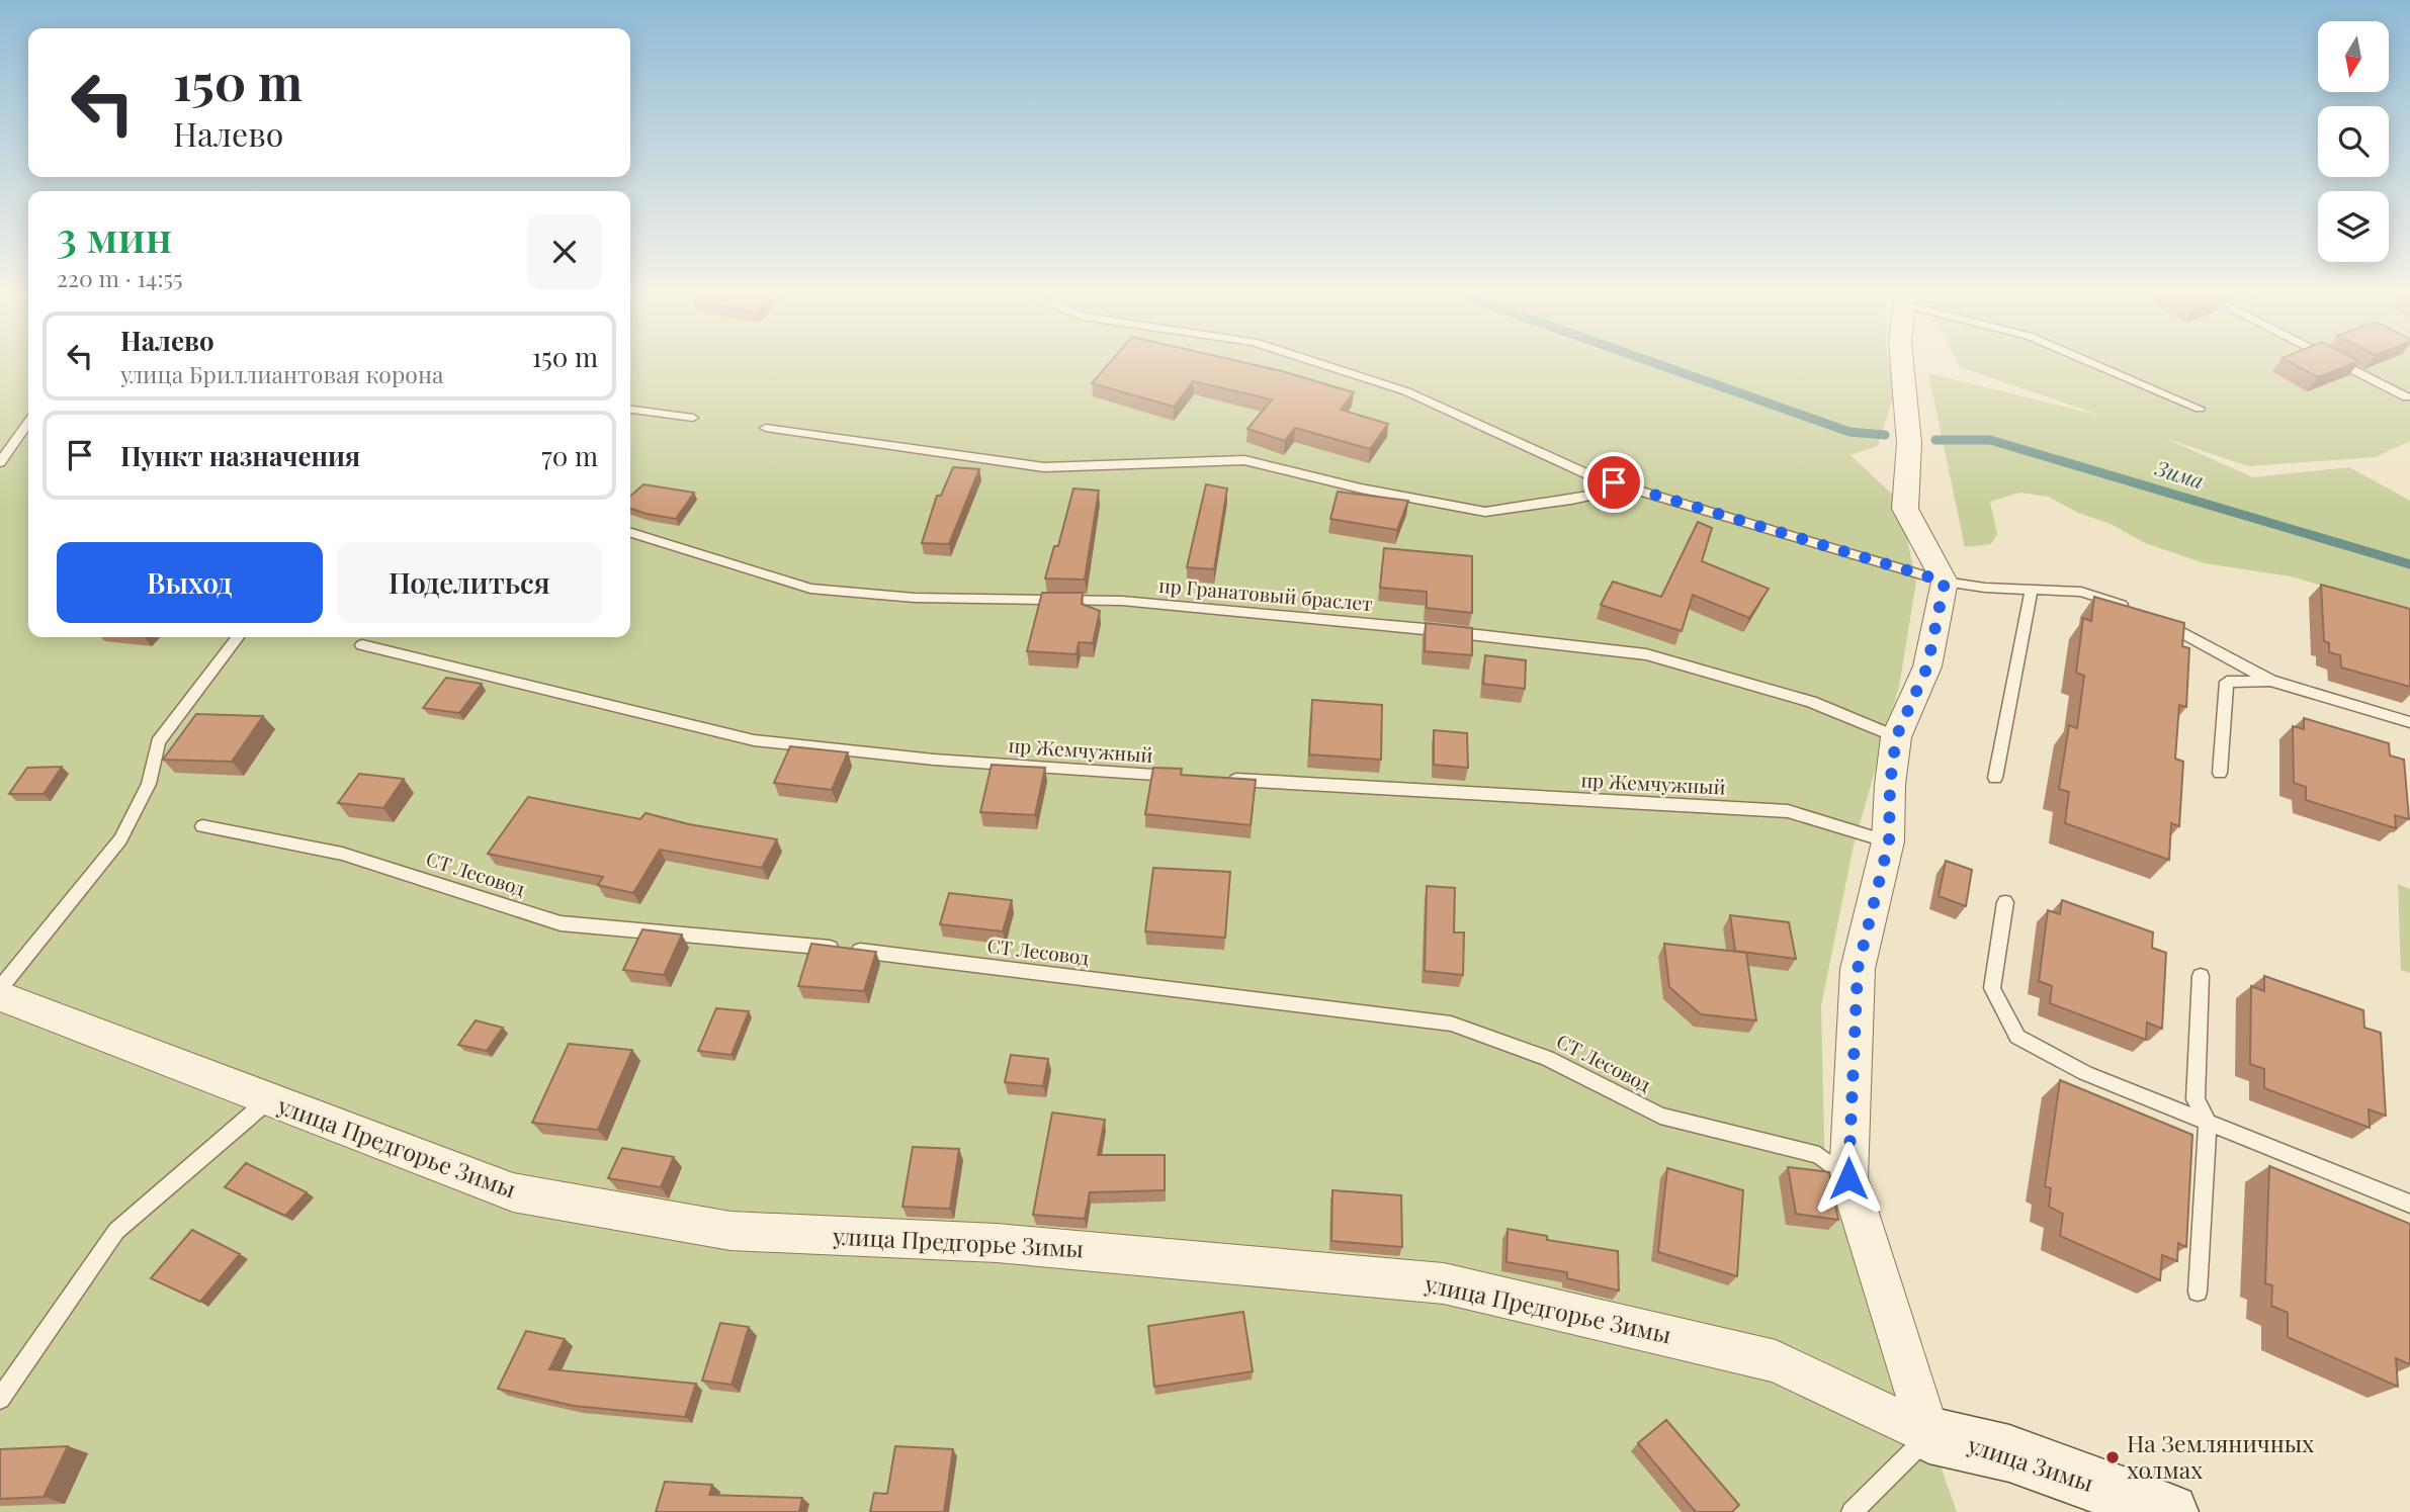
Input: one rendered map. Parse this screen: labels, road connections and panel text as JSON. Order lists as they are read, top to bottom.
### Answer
{
  "streets": {
    "street": ["улица Предгорье Зимы", "улица Зимы"],
    "lane": ["пр Гранатовый браслет", "пр Жемчужный", "СТ Лесовод"]
  },
  "crossings": [
    ["улица Предгорье Зимы", "улица Зимы"]
  ],
  "water": ["Зима"],
  "places": ["На Земляничных холмах"],
  "north": "bottom",
  "page": {
    "turn": ["150 m", "Налево"],
    "heading": ["3 мин", "220 m · 14:55"],
    "list": [
      {
        "name": "Налево",
        "note": "улица Бриллиантовая корона",
        "value": "150 m"
      },
      {
        "name": "Пункт назначения",
        "value": "70 m"
      }
    ],
    "buttons": ["Выход", "Поделиться"]
  }
}
